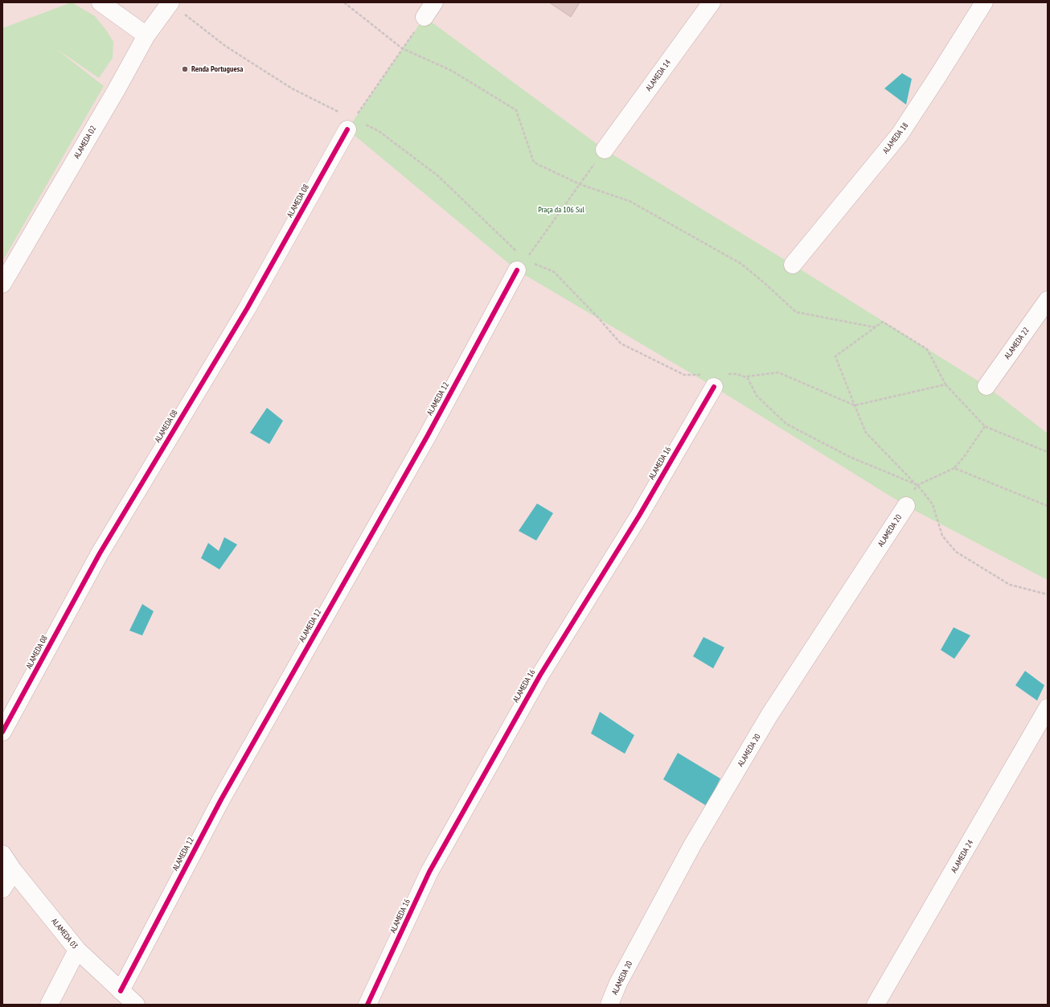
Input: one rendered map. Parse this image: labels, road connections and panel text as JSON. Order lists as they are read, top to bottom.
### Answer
{
  "streets": {
    "street": [
      "ALAMEDA 14",
      "ALAMEDA 18",
      "ALAMEDA 02",
      "ALAMEDA 08",
      "ALAMEDA 22",
      "ALAMEDA 12",
      "ALAMEDA 16",
      "ALAMEDA 20",
      "ALAMEDA 24",
      "ALAMEDA 03"
    ]
  },
  "crossings": [
    ["ALAMEDA 12", "ALAMEDA 03"]
  ],
  "parks": ["Praça da 106 Sul"],
  "places": ["Renda Portuguesa"]
}
